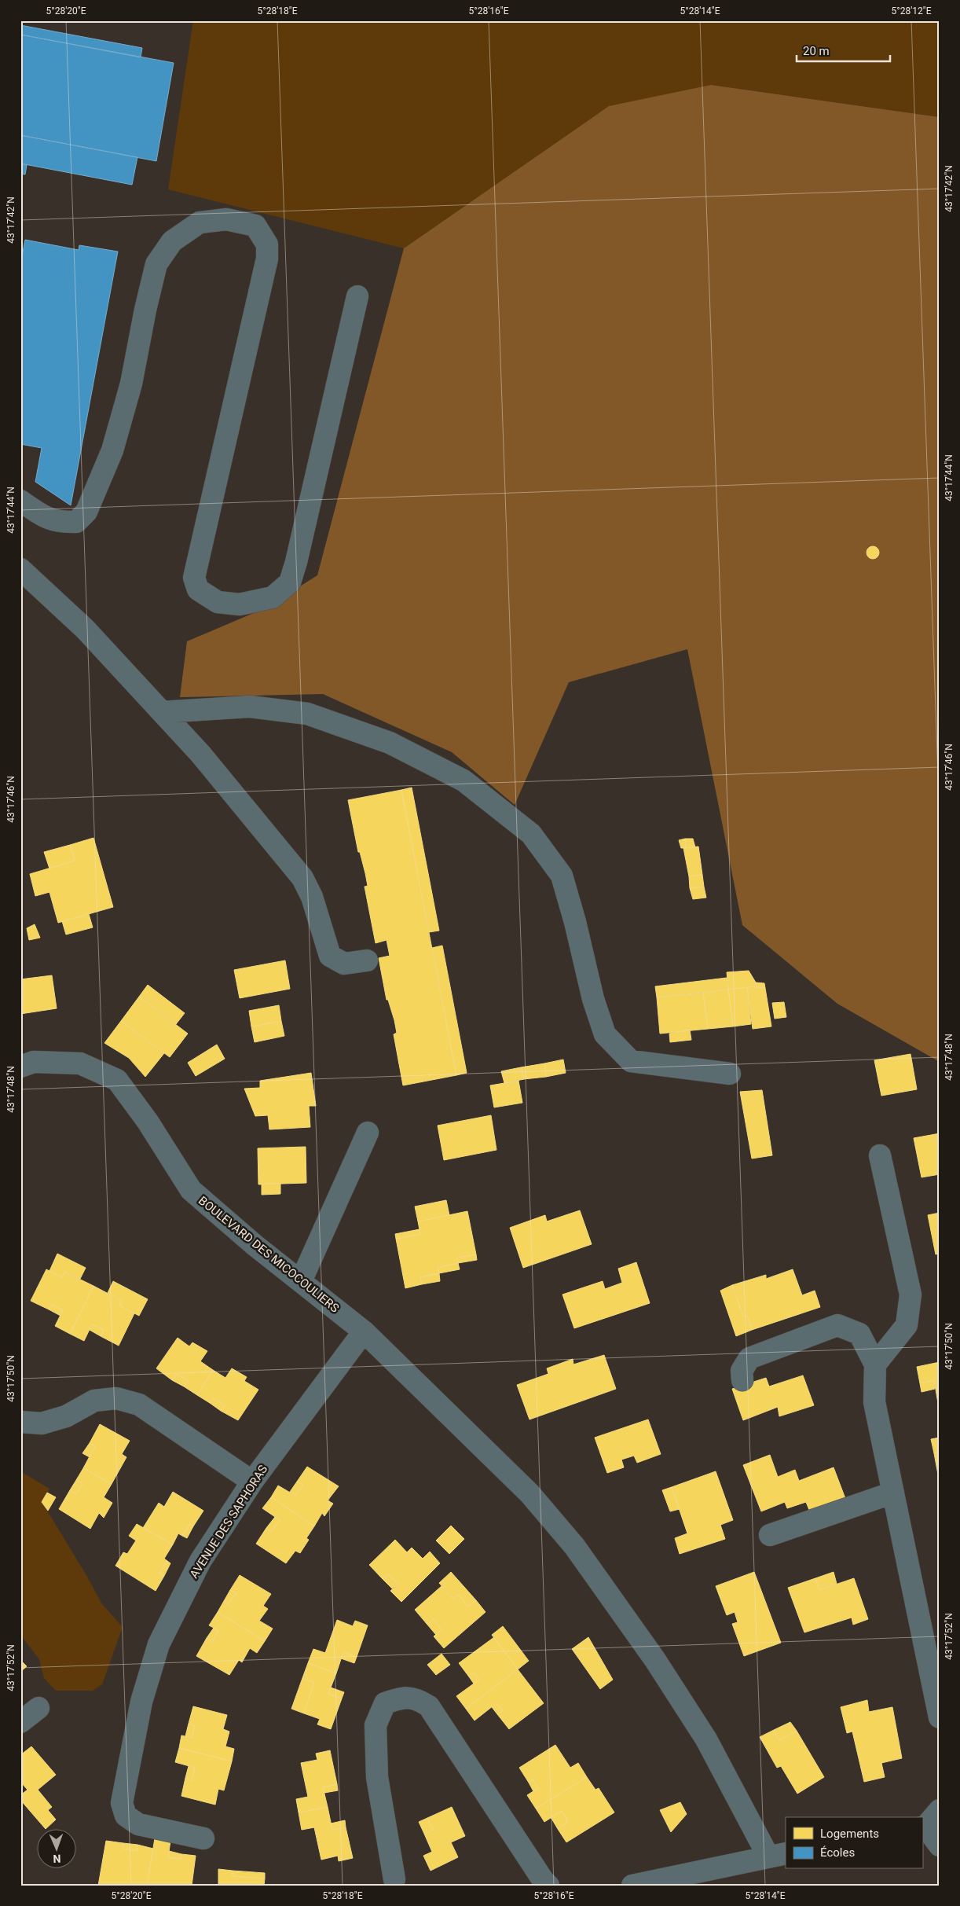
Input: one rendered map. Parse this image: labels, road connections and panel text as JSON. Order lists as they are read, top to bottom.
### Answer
{
  "streets": {
    "lane": ["BOULEVARD DES MICOCOULIERS", "AVENUE DES SAPHORAS"]
  },
  "crossings": [
    ["BOULEVARD DES MICOCOULIERS", "AVENUE DES SAPHORAS"]
  ],
  "legend": ["Logements", "Écoles"],
  "scale_bar": "20 m",
  "north": "bottom",
  "coordinates": [
    "5°28'20\"E",
    "5°28'18\"E",
    "5°28'16\"E",
    "5°28'14\"E",
    "5°28'12\"E",
    "43°17'42\"N",
    "43°17'44\"N",
    "43°17'46\"N",
    "43°17'48\"N",
    "43°17'50\"N",
    "43°17'52\"N"
  ]
}
